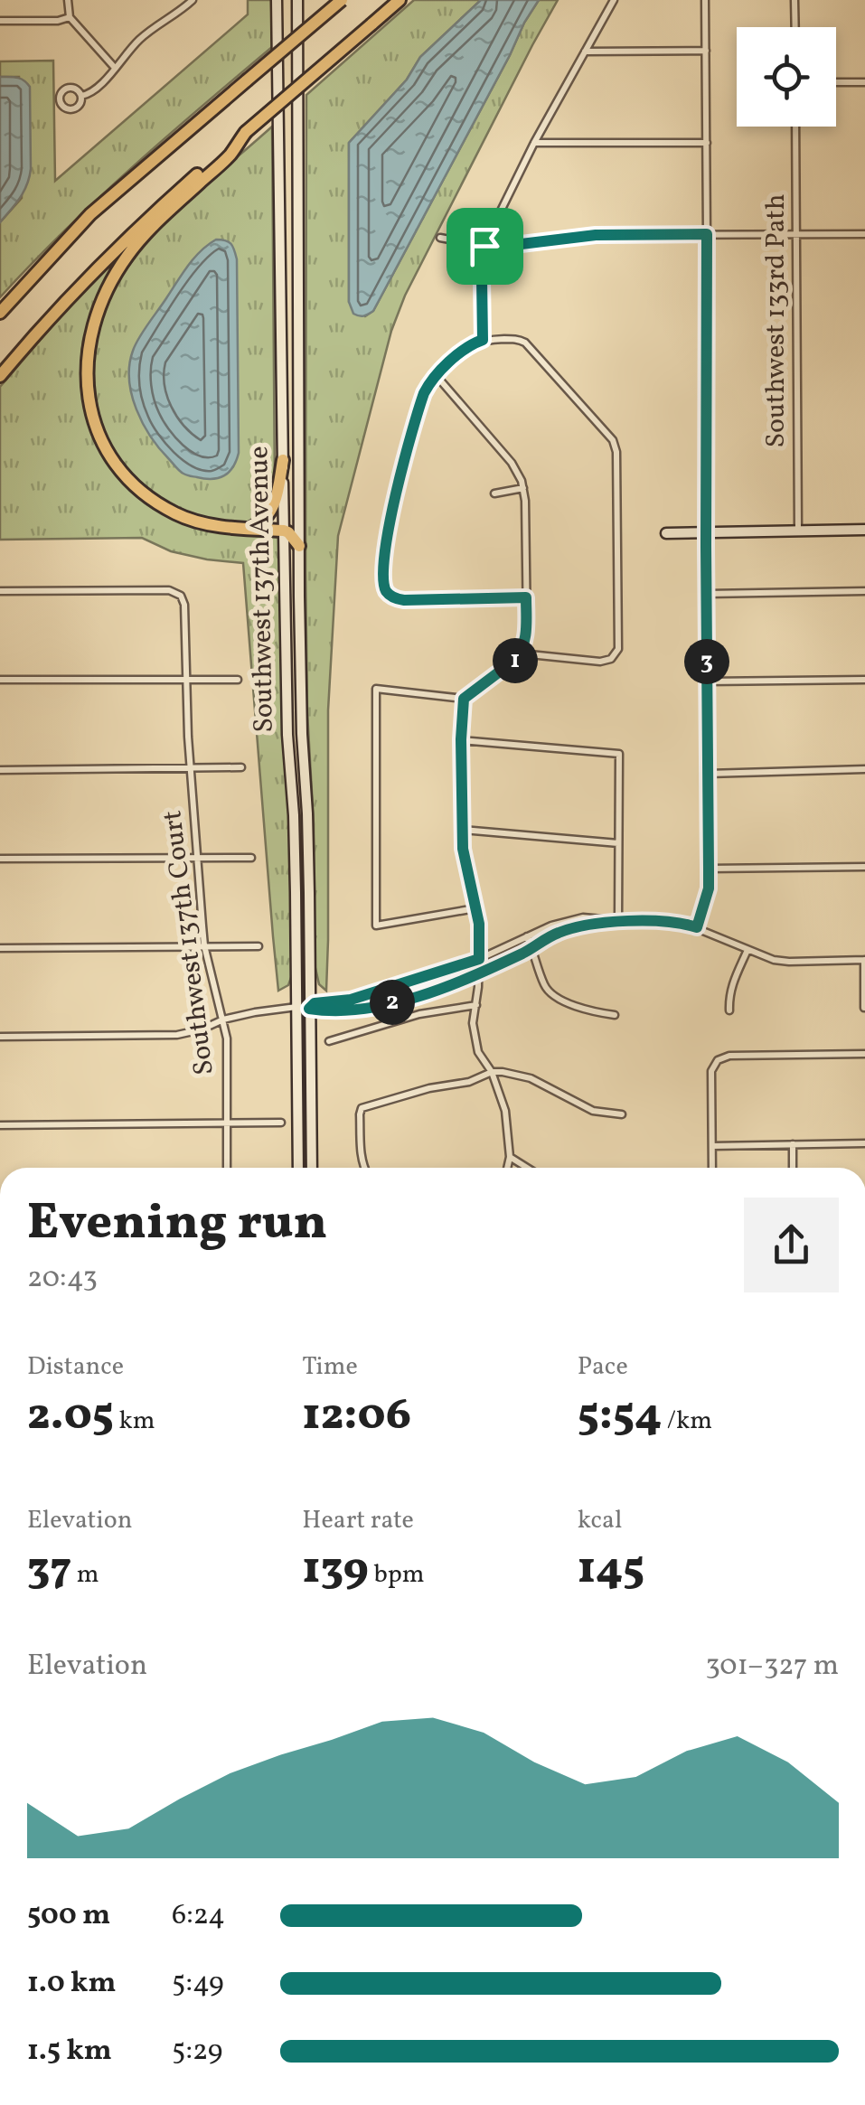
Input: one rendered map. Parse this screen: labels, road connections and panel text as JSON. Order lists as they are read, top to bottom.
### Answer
{
  "streets": {
    "main road": ["Southwest 137th Avenue"],
    "street": ["Southwest 133rd Path", "Southwest 137th Court"]
  },
  "page": {
    "pins": ["1", "3", "2"],
    "heading": ["Evening run", "20:43"],
    "stats": [
      ["Distance", "2.05 km"],
      ["Time", "12:06"],
      ["Pace", "5:54 /km"],
      ["Elevation", "37 m"],
      ["Heart rate", "139 bpm"],
      ["kcal", "145"]
    ],
    "chart": ["Elevation", "301–327 m"],
    "list": [
      {
        "name": "500 m",
        "note": "6:24"
      },
      {
        "name": "1.0 km",
        "note": "5:49"
      },
      {
        "name": "1.5 km",
        "note": "5:29"
      }
    ]
  }
}
